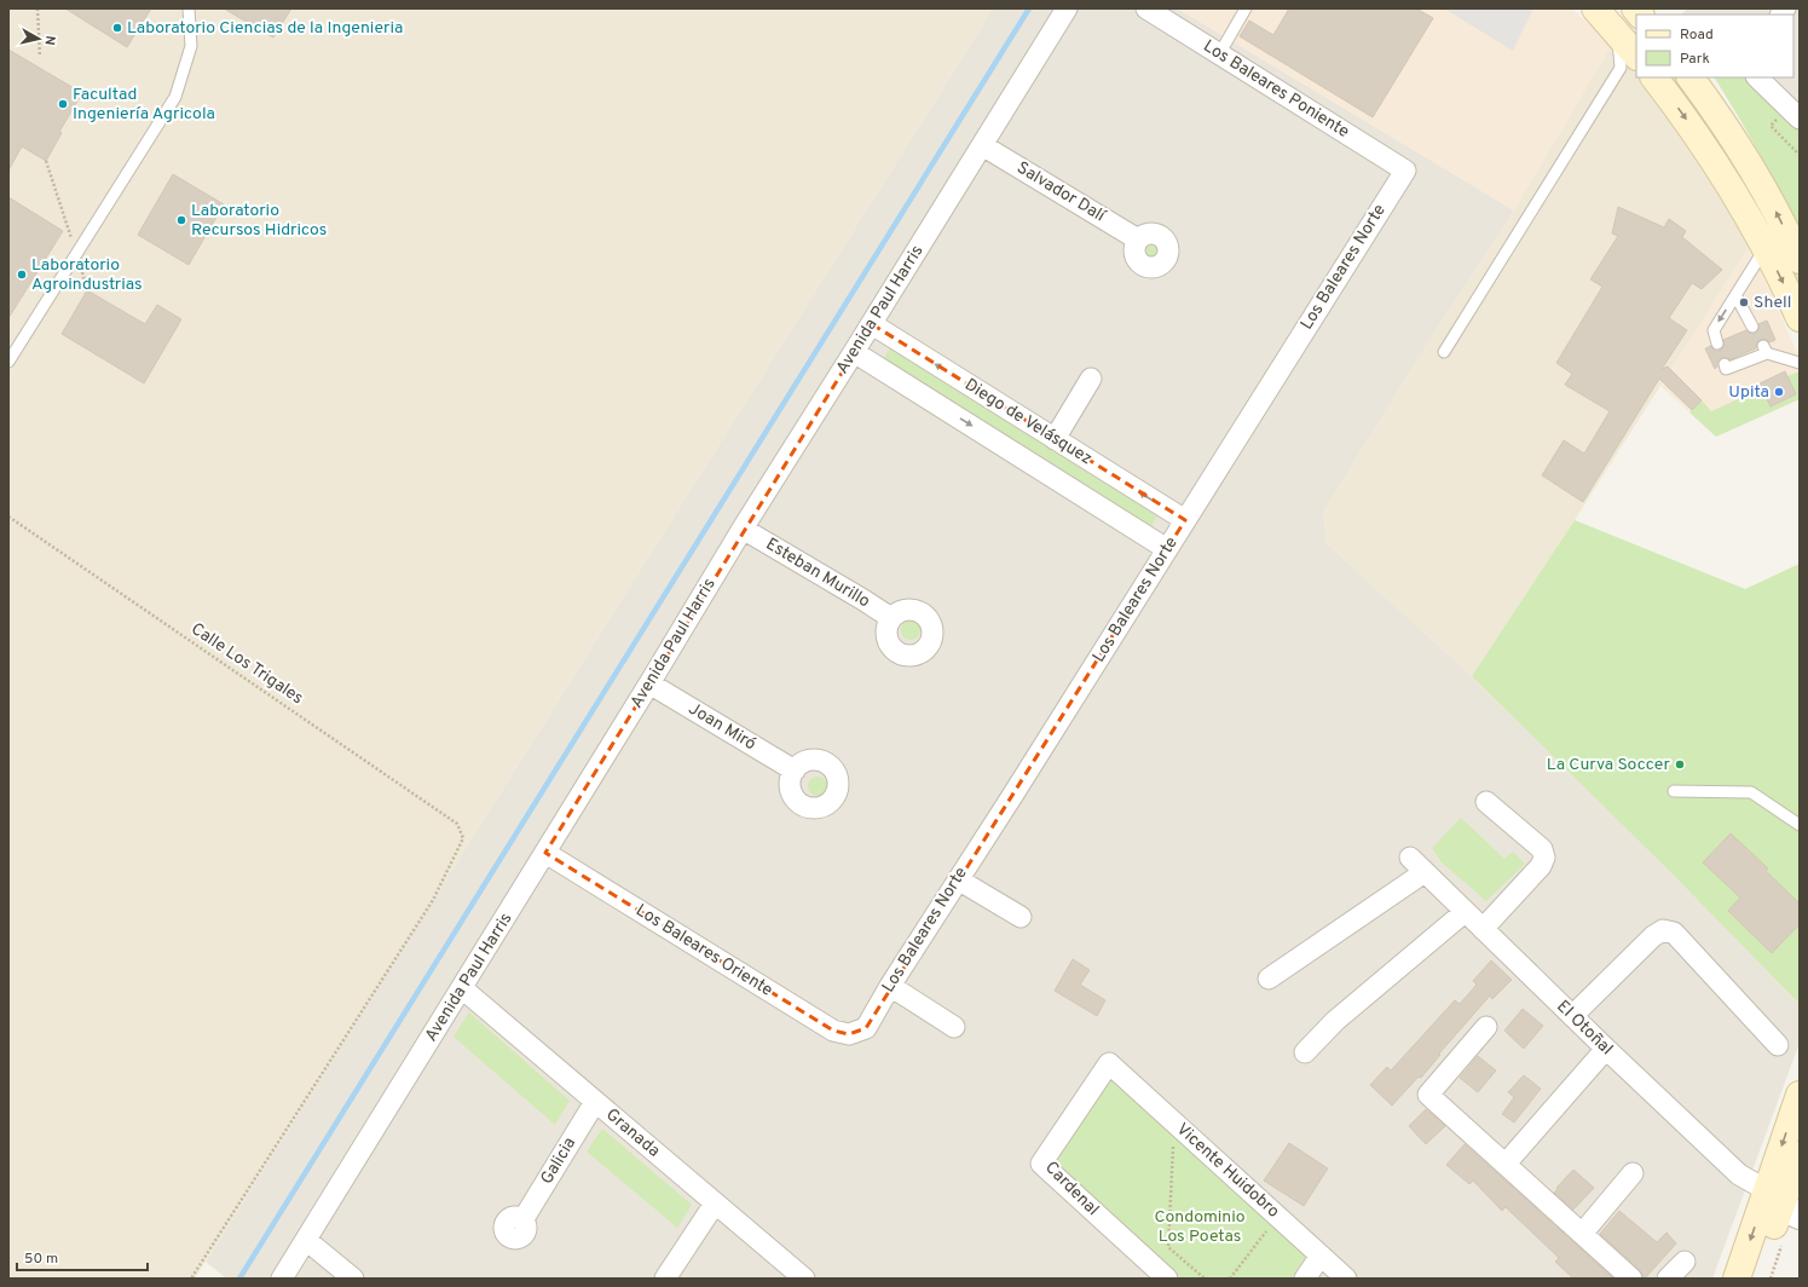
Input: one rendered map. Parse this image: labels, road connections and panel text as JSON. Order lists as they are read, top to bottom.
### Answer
{
  "streets": {
    "street": [
      "Los Baleares Poniente",
      "Salvador Dalí",
      "Los Baleares Norte",
      "Avenida Paul Harris",
      "Diego de Velásquez",
      "Esteban Murillo",
      "Joan Miró",
      "Los Baleares Oriente",
      "El Otoñal",
      "Granada",
      "Galicia",
      "Vicente Huidobro",
      "Cardenal"
    ],
    "path": ["Calle Los Trigales"]
  },
  "crossings": [
    ["Los Baleares Poniente", "Los Baleares Norte"],
    ["Salvador Dalí", "Avenida Paul Harris"],
    ["Los Baleares Norte", "Diego de Velásquez"],
    ["Los Baleares Norte", "Los Baleares Oriente"],
    ["Avenida Paul Harris", "Diego de Velásquez"],
    ["Avenida Paul Harris", "Esteban Murillo"],
    ["Avenida Paul Harris", "Joan Miró"],
    ["Avenida Paul Harris", "Los Baleares Oriente"],
    ["Avenida Paul Harris", "Granada"],
    ["Granada", "Galicia"],
    ["Vicente Huidobro", "Cardenal"]
  ],
  "parks": ["Condominio Los Poetas"],
  "places": [
    "Laboratorio Ciencias de la Ingenieria",
    "Facultad Ingeniería Agricola",
    "Laboratorio Recursos Hidricos",
    "Laboratorio Agroindustrias",
    "Shell",
    "Upita",
    "La Curva Soccer"
  ],
  "legend": ["Road", "Park"],
  "scale_bar": "50 m",
  "north": "right"
}
